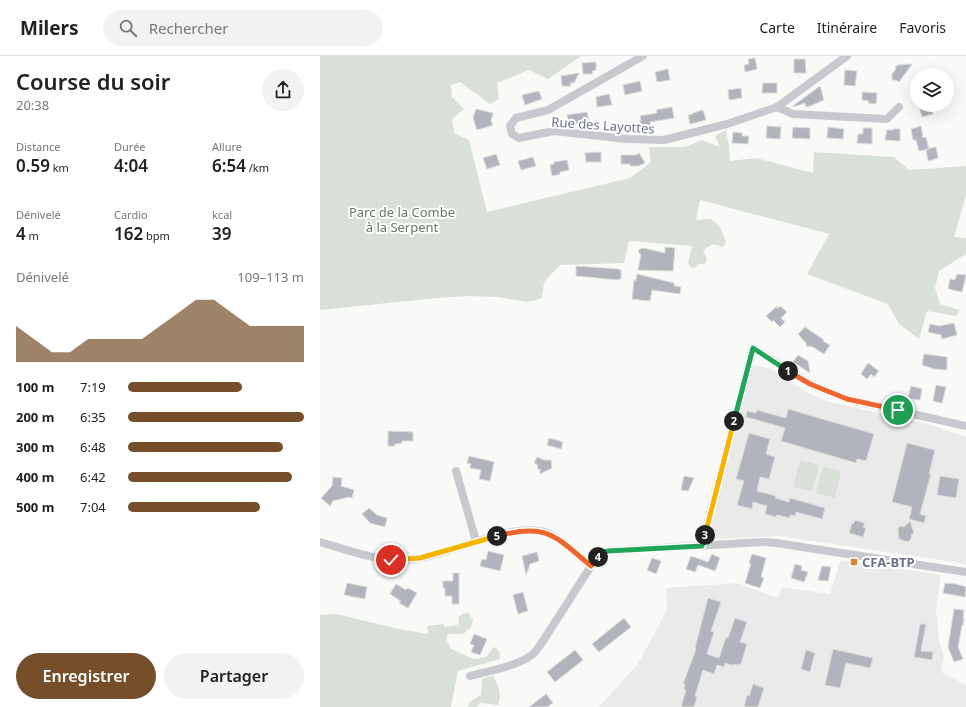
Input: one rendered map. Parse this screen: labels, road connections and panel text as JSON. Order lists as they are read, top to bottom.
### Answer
{
  "streets": {
    "street": ["Rue des Layottes"]
  },
  "parks": ["Parc de la Combe à la Serpent"],
  "places": {
    "transit": ["CFA-BTP"]
  },
  "page": {
    "header": "Milers",
    "search": "Rechercher",
    "nav": ["Carte", "Itinéraire", "Favoris"],
    "heading": ["Course du soir", "20:38"],
    "stats": [
      ["Distance", "0.59 km"],
      ["Durée", "4:04"],
      ["Allure", "6:54 /km"],
      ["Dénivelé", "4 m"],
      ["Cardio", "162 bpm"],
      ["kcal", "39"]
    ],
    "chart": ["Dénivelé", "109–113 m"],
    "pins": [
      "1",
      "2",
      "3",
      "5",
      "4"
    ],
    "list": [
      {
        "name": "100 m",
        "note": "7:19"
      },
      {
        "name": "200 m",
        "note": "6:35"
      },
      {
        "name": "300 m",
        "note": "6:48"
      },
      {
        "name": "400 m",
        "note": "6:42"
      },
      {
        "name": "500 m",
        "note": "7:04"
      }
    ],
    "buttons": ["Enregistrer", "Partager"]
  }
}
